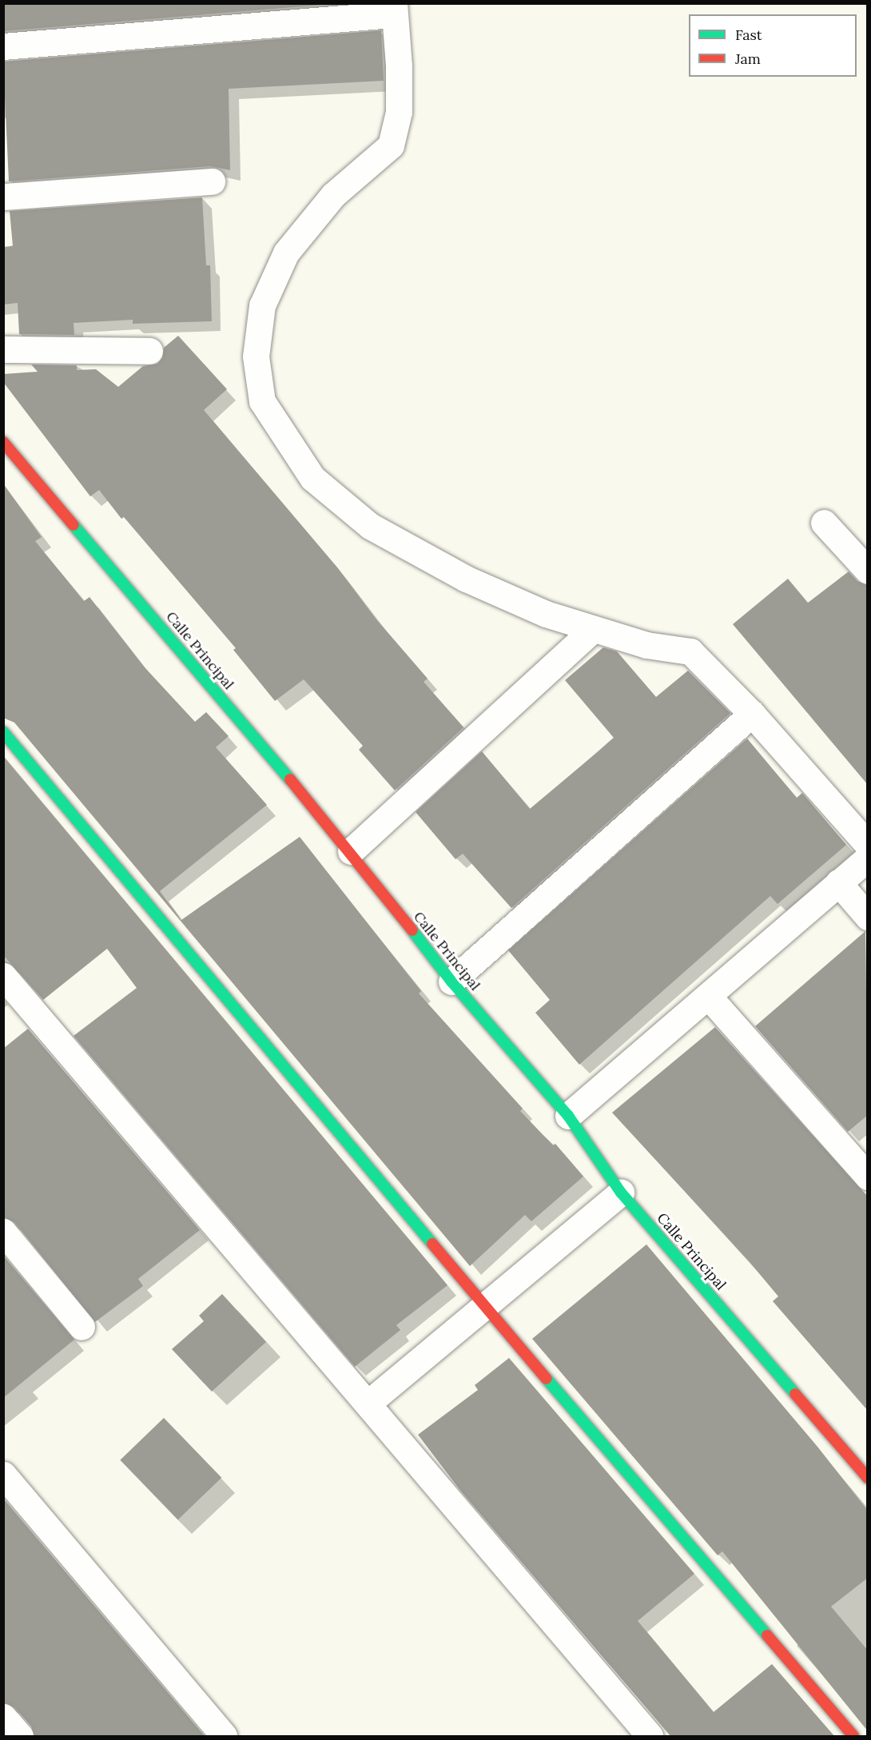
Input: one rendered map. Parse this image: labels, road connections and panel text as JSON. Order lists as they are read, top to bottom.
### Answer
{
  "streets": {
    "street": ["Calle Principal"]
  },
  "legend": ["Fast", "Jam"]
}
